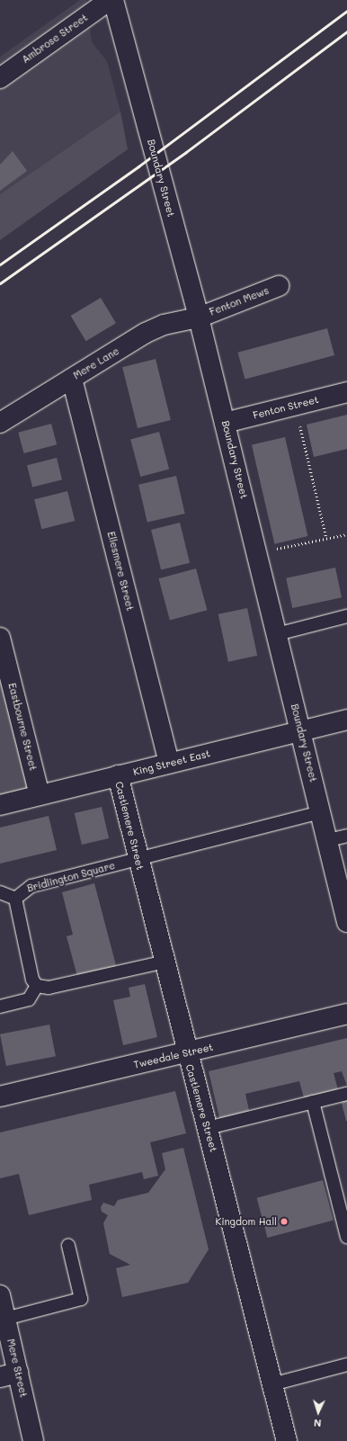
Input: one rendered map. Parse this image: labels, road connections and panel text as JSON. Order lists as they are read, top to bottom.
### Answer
{
  "streets": {
    "street": [
      "Ambrose Street",
      "Boundary Street",
      "Fenton Mews",
      "Mere Lane",
      "Fenton Street",
      "Ellesmere Street",
      "Eastbourne Street",
      "King Street East",
      "Castlemere Street",
      "Tweedale Street",
      "Mere Street"
    ],
    "lane": ["Bridlington Square"]
  },
  "crossings": [
    ["Boundary Street", "Fenton Mews"],
    ["Boundary Street", "Mere Lane"],
    ["Boundary Street", "Fenton Street"],
    ["Boundary Street", "King Street East"],
    ["Boundary Street", "Bridlington Square"],
    ["Fenton Mews", "Mere Lane"],
    ["Mere Lane", "Ellesmere Street"],
    ["Ellesmere Street", "King Street East"],
    ["Eastbourne Street", "King Street East"],
    ["King Street East", "Castlemere Street"],
    ["Castlemere Street", "Bridlington Square"],
    ["Castlemere Street", "Tweedale Street"]
  ],
  "places": ["Kingdom Hall"],
  "north": "bottom"
}
